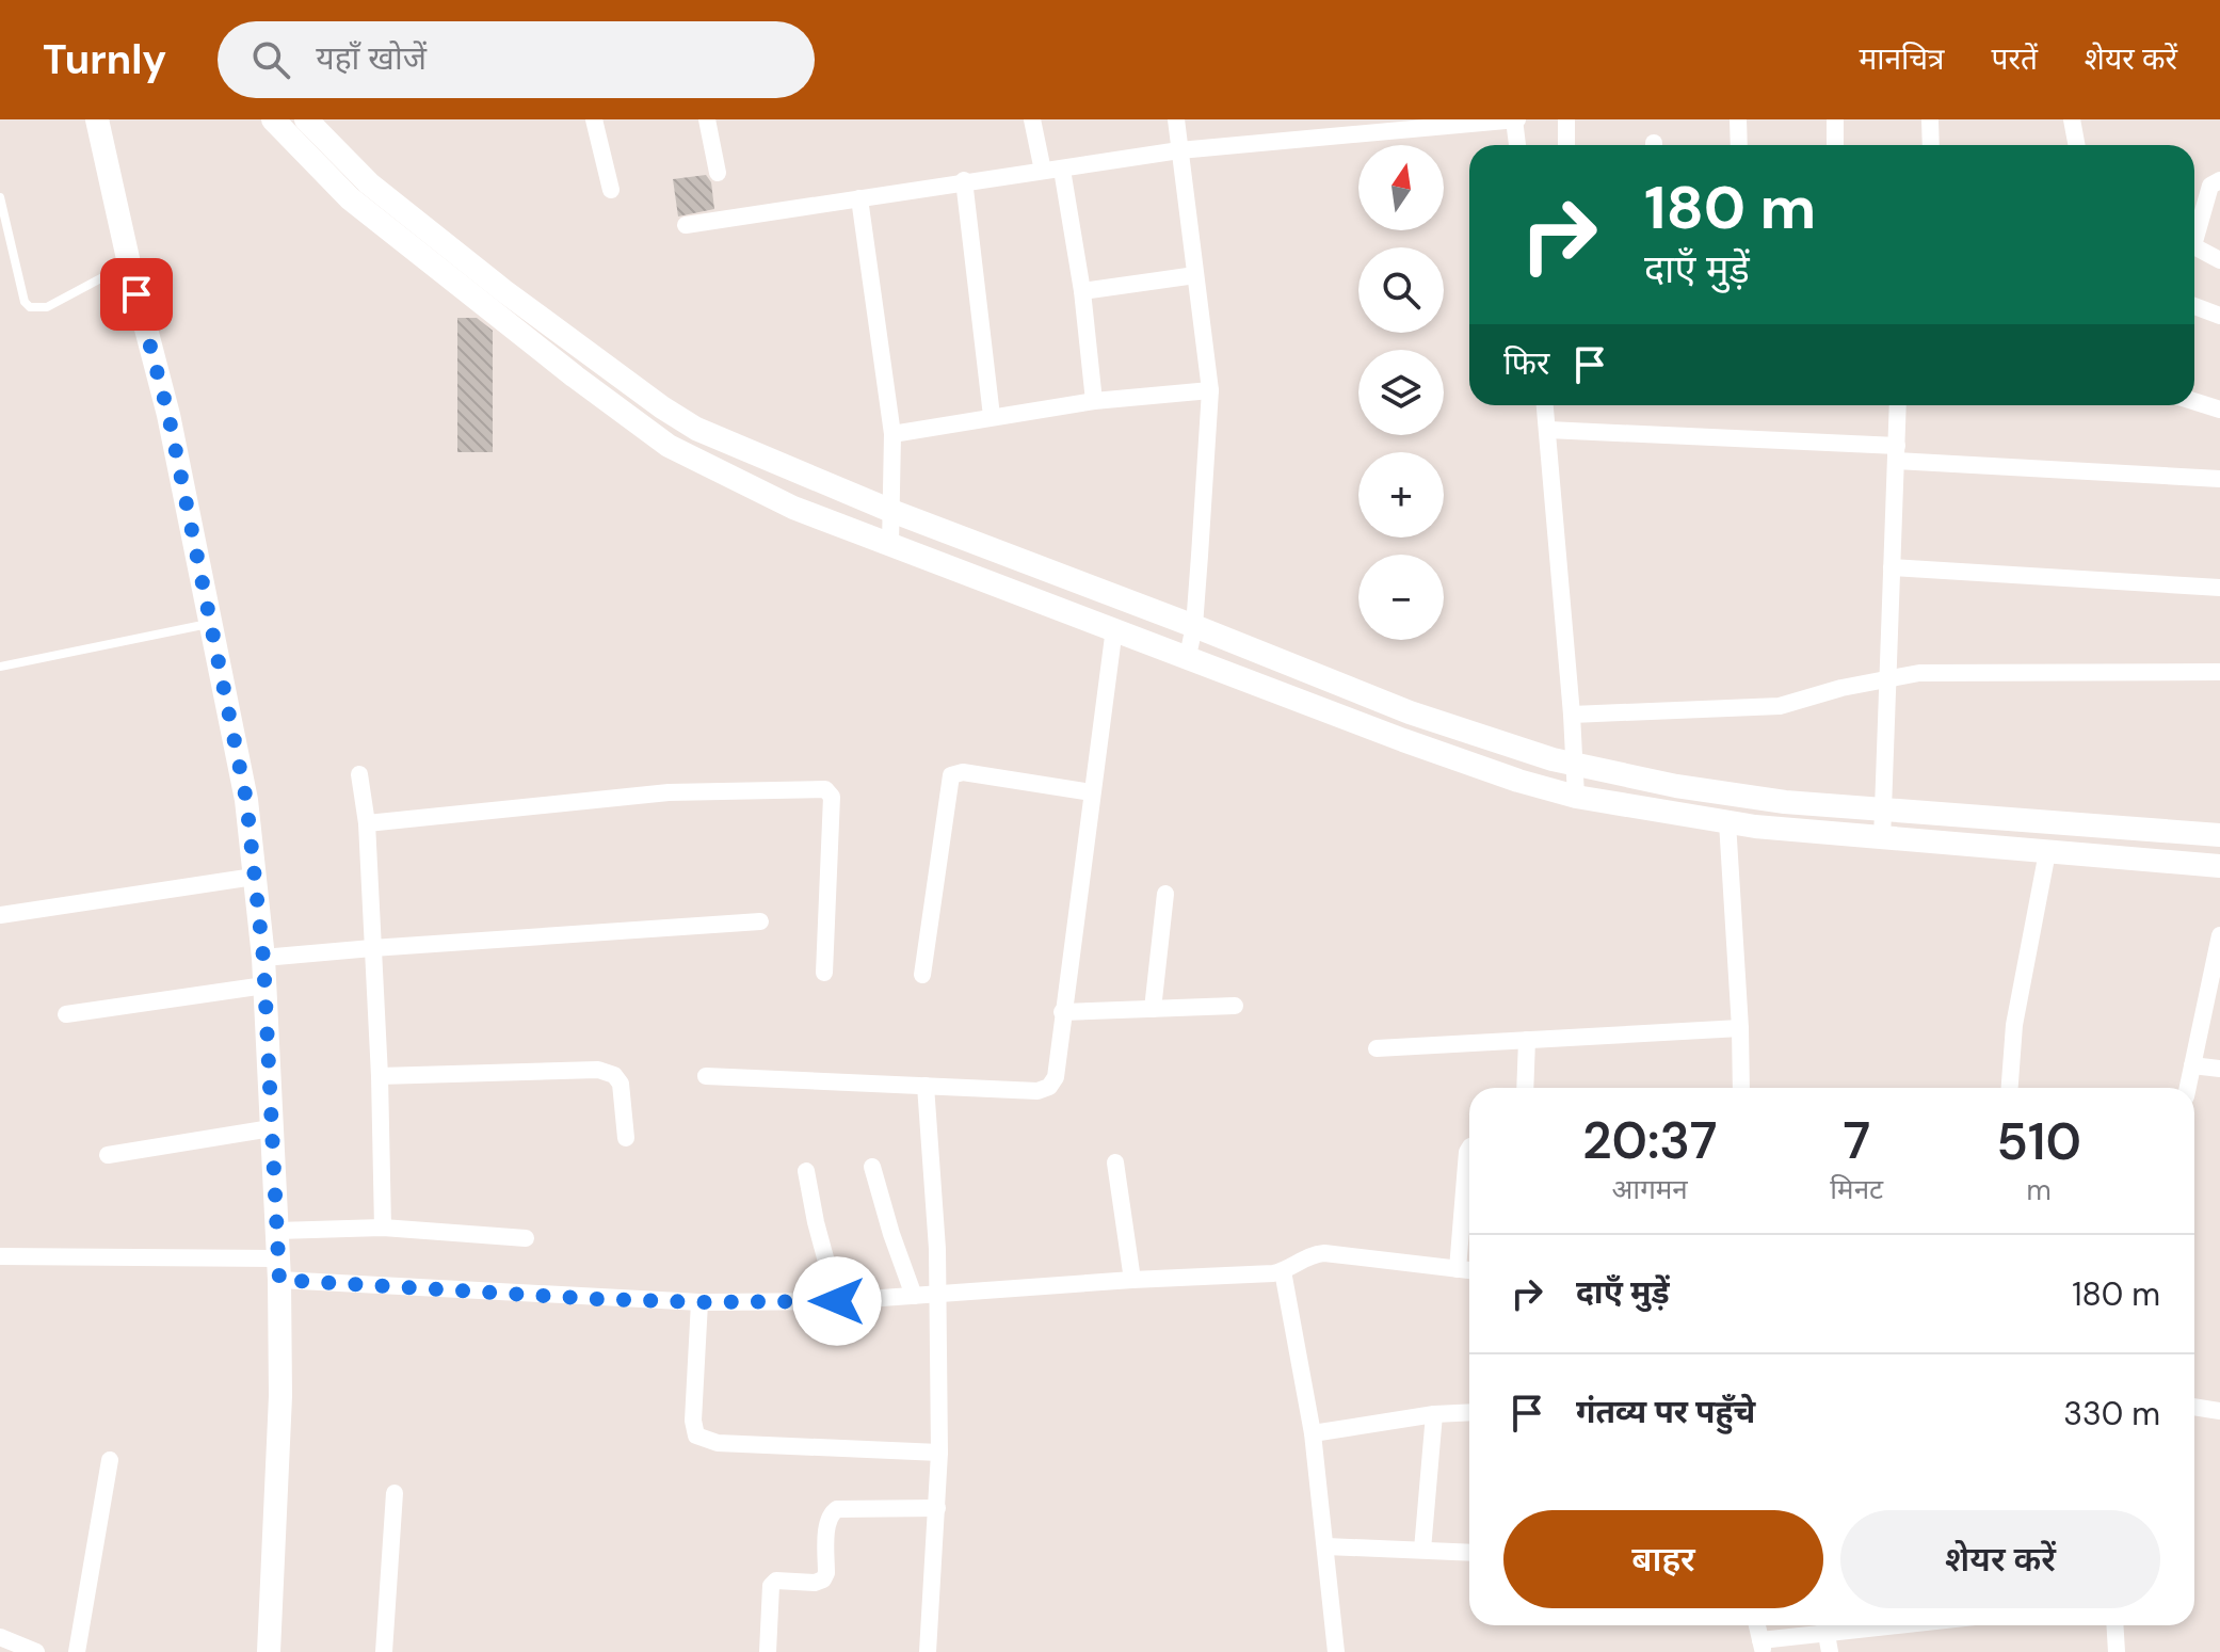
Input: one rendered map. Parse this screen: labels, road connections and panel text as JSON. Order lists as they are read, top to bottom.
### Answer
{
  "north": "top",
  "page": {
    "header": "Turnly",
    "search": "यहाँ खोजें",
    "nav": ["मानचित्र", "परतें", "शेयर करें"],
    "map_buttons": ["+", "−"],
    "turn": ["180 m", "दाएँ मुड़ें"],
    "then": "फिर",
    "eta": [
      "20:37",
      "आगमन",
      "7",
      "मिनट",
      "510",
      "m"
    ],
    "list": [
      {
        "name": "दाएँ मुड़ें",
        "value": "180 m"
      },
      {
        "name": "गंतव्य पर पहुँचे",
        "value": "330 m"
      }
    ],
    "buttons": ["बाहर", "शेयर करें"]
  }
}
